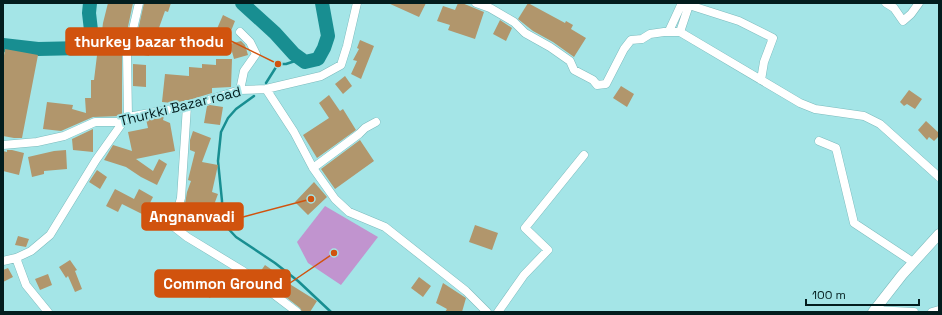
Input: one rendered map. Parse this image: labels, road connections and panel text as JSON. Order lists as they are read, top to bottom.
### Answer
{
  "streets": {
    "street": ["Thurkki Bazar road"]
  },
  "places": ["thurkey bazar thodu", "Angnanvadi", "Common Ground"],
  "scale_bar": "100 m"
}
